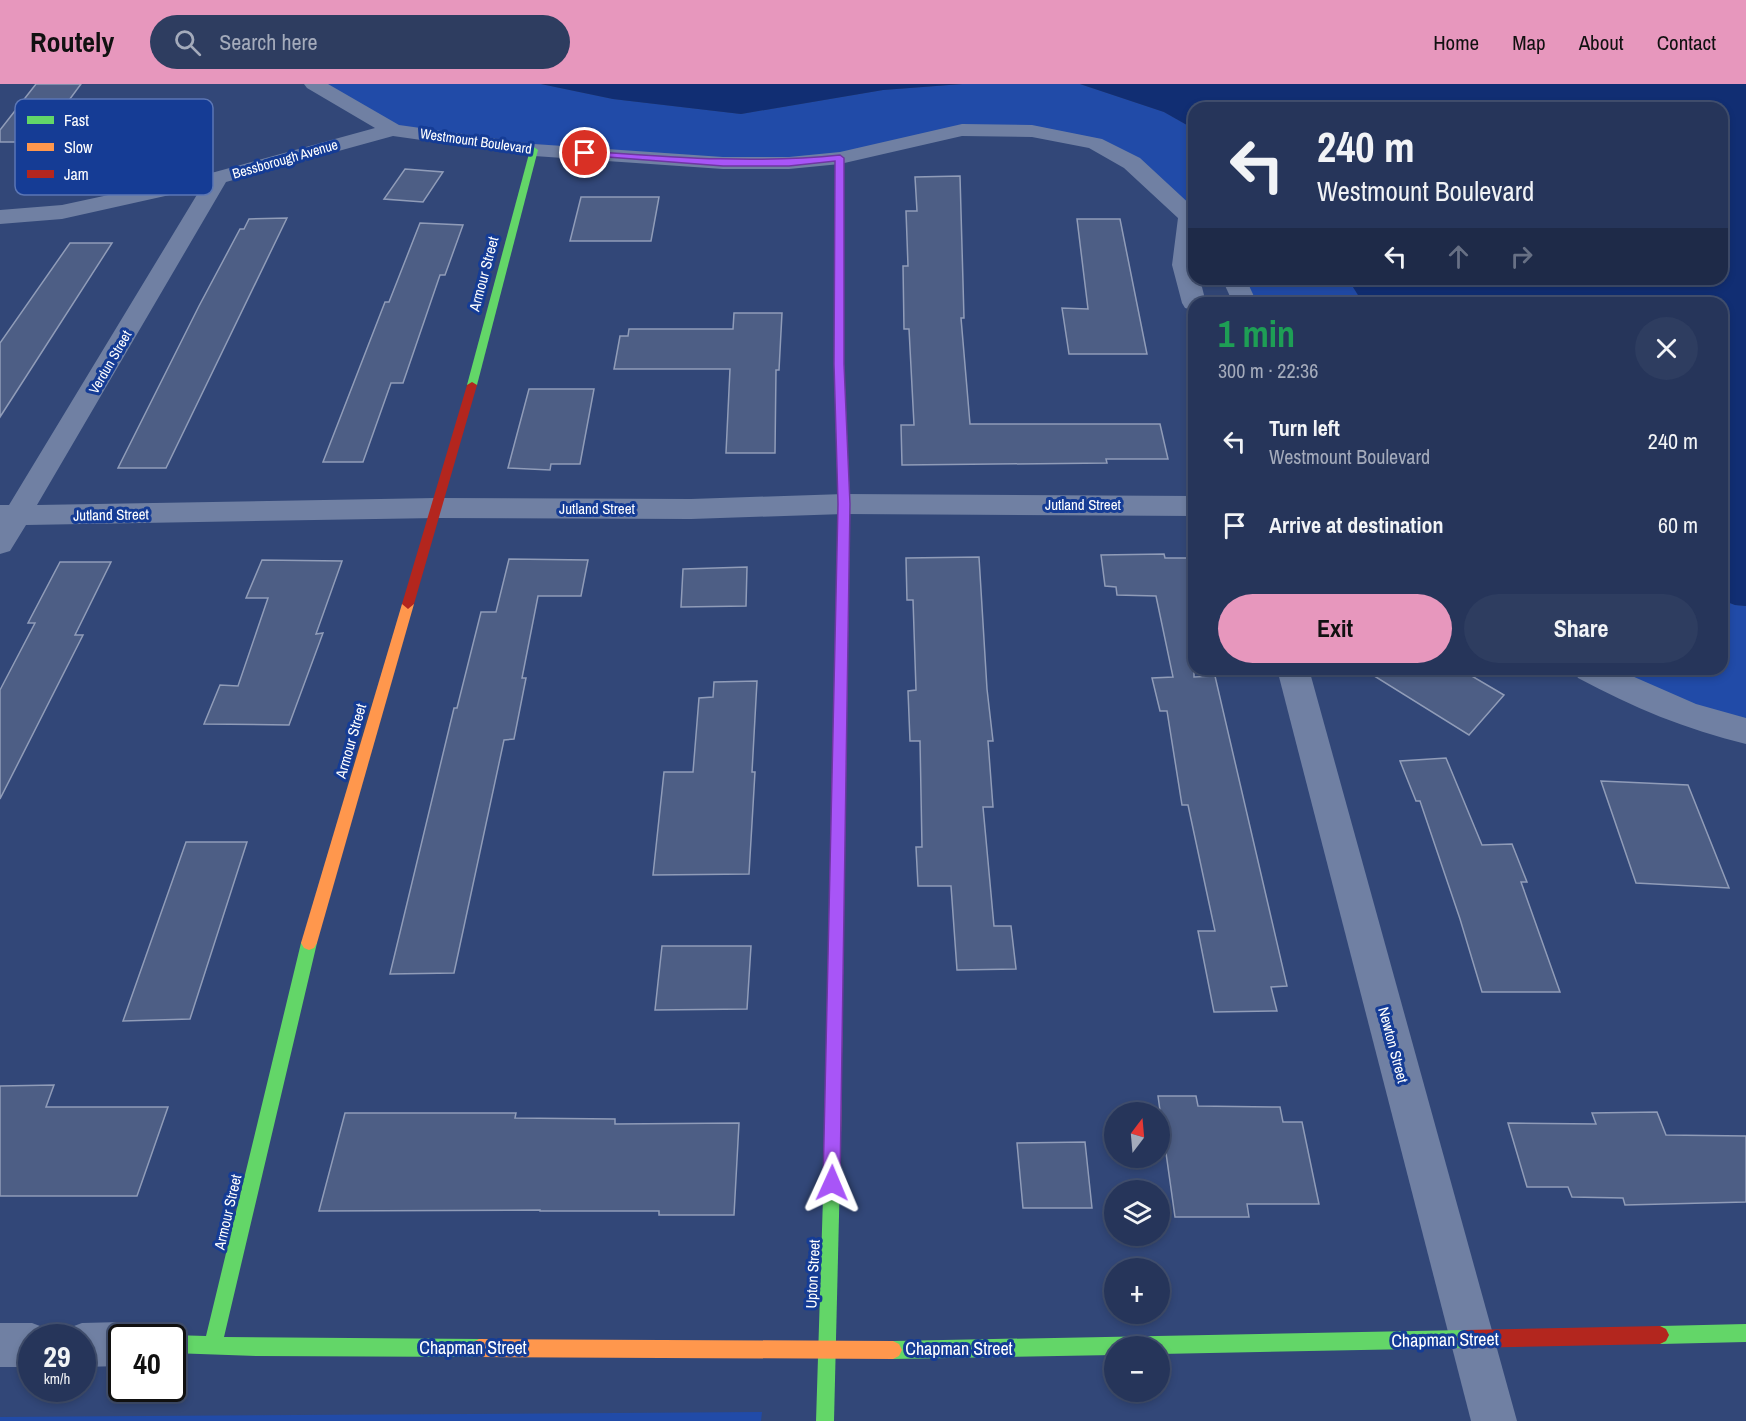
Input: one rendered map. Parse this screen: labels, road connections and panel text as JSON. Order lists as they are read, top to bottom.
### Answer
{
  "streets": {
    "street": [
      "Westmount Boulevard",
      "Bessborough Avenue",
      "Armour Street",
      "Verdun Street",
      "Jutland Street",
      "Newton Street",
      "Upton Street",
      "Chapman Street"
    ]
  },
  "crossings": [
    ["Westmount Boulevard", "Bessborough Avenue"],
    ["Westmount Boulevard", "Armour Street"],
    ["Westmount Boulevard", "Upton Street"],
    ["Bessborough Avenue", "Verdun Street"],
    ["Armour Street", "Jutland Street"],
    ["Armour Street", "Chapman Street"],
    ["Verdun Street", "Jutland Street"],
    ["Jutland Street", "Upton Street"],
    ["Newton Street", "Chapman Street"],
    ["Upton Street", "Chapman Street"]
  ],
  "legend": ["Fast", "Slow", "Jam"],
  "north": "top",
  "page": {
    "header": "Routely",
    "search": "Search here",
    "nav": [
      "Home",
      "Map",
      "About",
      "Contact"
    ],
    "turn": ["240 m", "Westmount Boulevard"],
    "heading": ["1 min", "300 m · 22:36"],
    "list": [
      {
        "name": "Turn left",
        "note": "Westmount Boulevard",
        "value": "240 m"
      },
      {
        "name": "Arrive at destination",
        "value": "60 m"
      }
    ],
    "buttons": ["Exit", "Share"],
    "map_buttons": ["+", "−"],
    "speed": "29 km/h",
    "limit": "40"
  }
}
